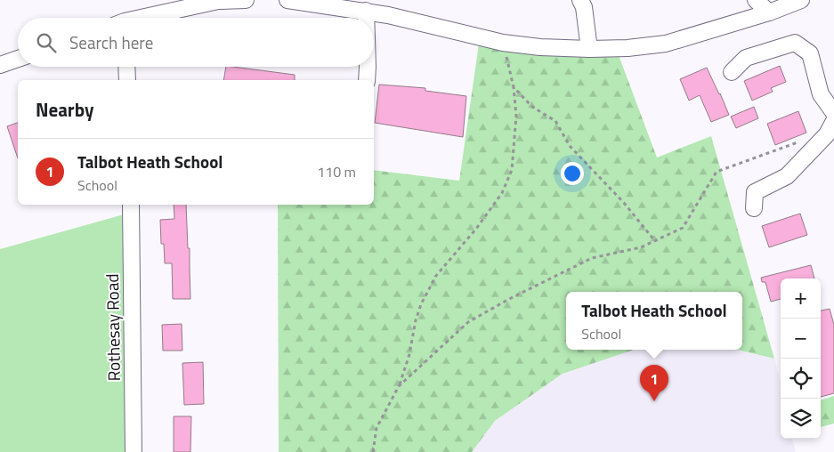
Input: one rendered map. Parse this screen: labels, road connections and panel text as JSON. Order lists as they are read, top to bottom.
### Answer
{
  "streets": {
    "street": ["Rothesay Road"]
  },
  "page": {
    "search": "Search here",
    "heading": "Nearby",
    "list": [
      {
        "mark": "1",
        "name": "Talbot Heath School",
        "note": "School",
        "value": "110 m"
      }
    ],
    "map_buttons": ["+", "−"],
    "popup": ["Talbot Heath School", "School"],
    "pins": "1"
  }
}
